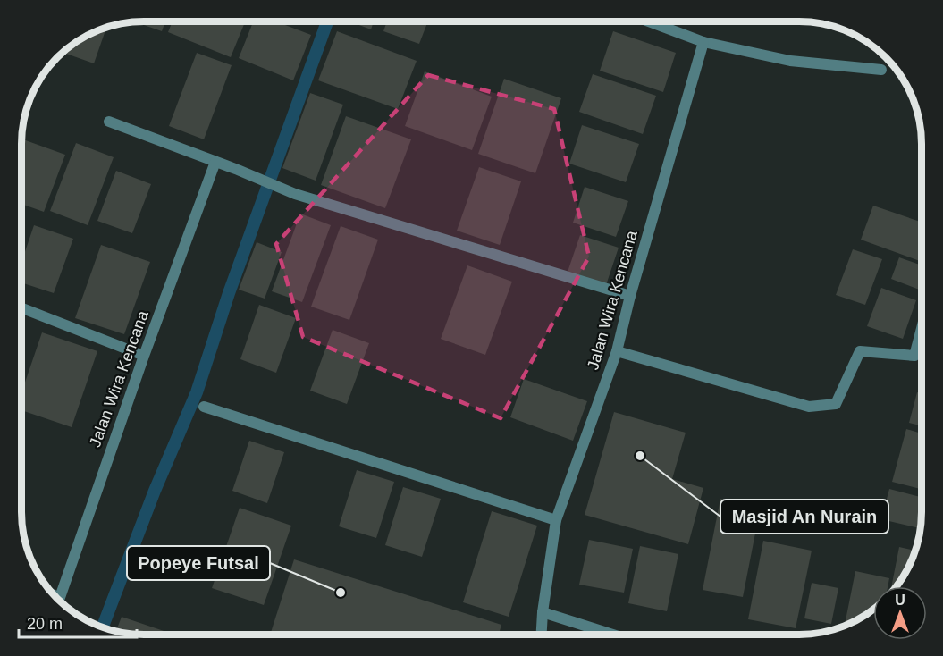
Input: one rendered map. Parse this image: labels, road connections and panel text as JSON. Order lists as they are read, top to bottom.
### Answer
{
  "streets": {
    "street": ["Jalan Wira Kencana"]
  },
  "places": ["Masjid An Nurain", "Popeye Futsal"],
  "scale_bar": "20 m",
  "north": "top"
}
